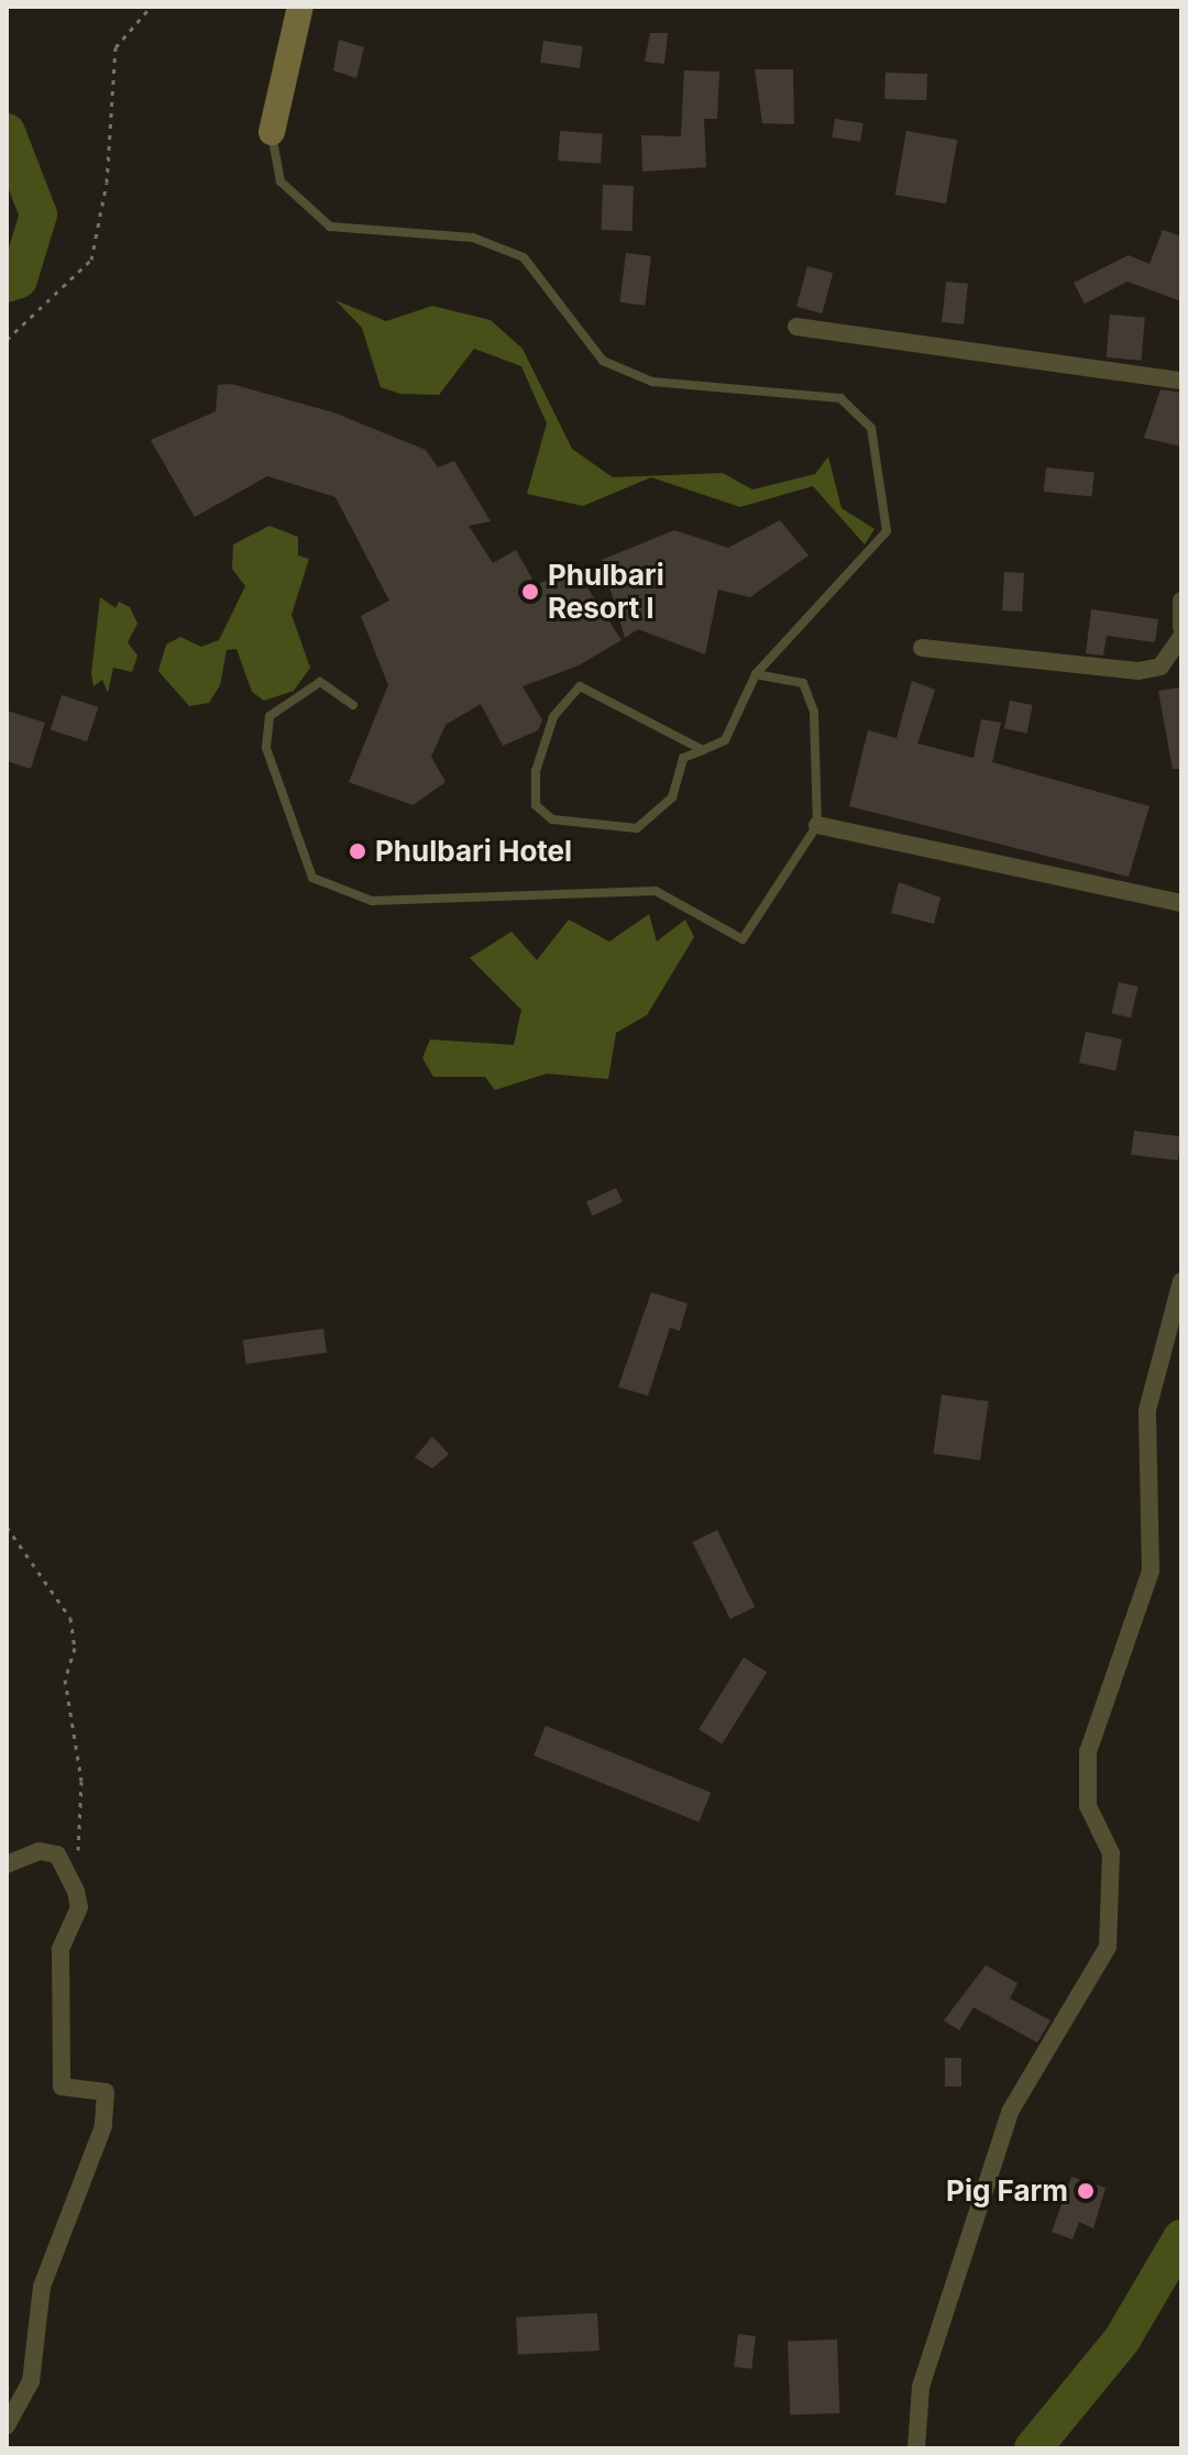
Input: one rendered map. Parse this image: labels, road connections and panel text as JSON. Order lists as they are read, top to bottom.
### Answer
{
  "places": ["Phulbari Resort l", "Phulbari Hotel", "Pig Farm"]
}
